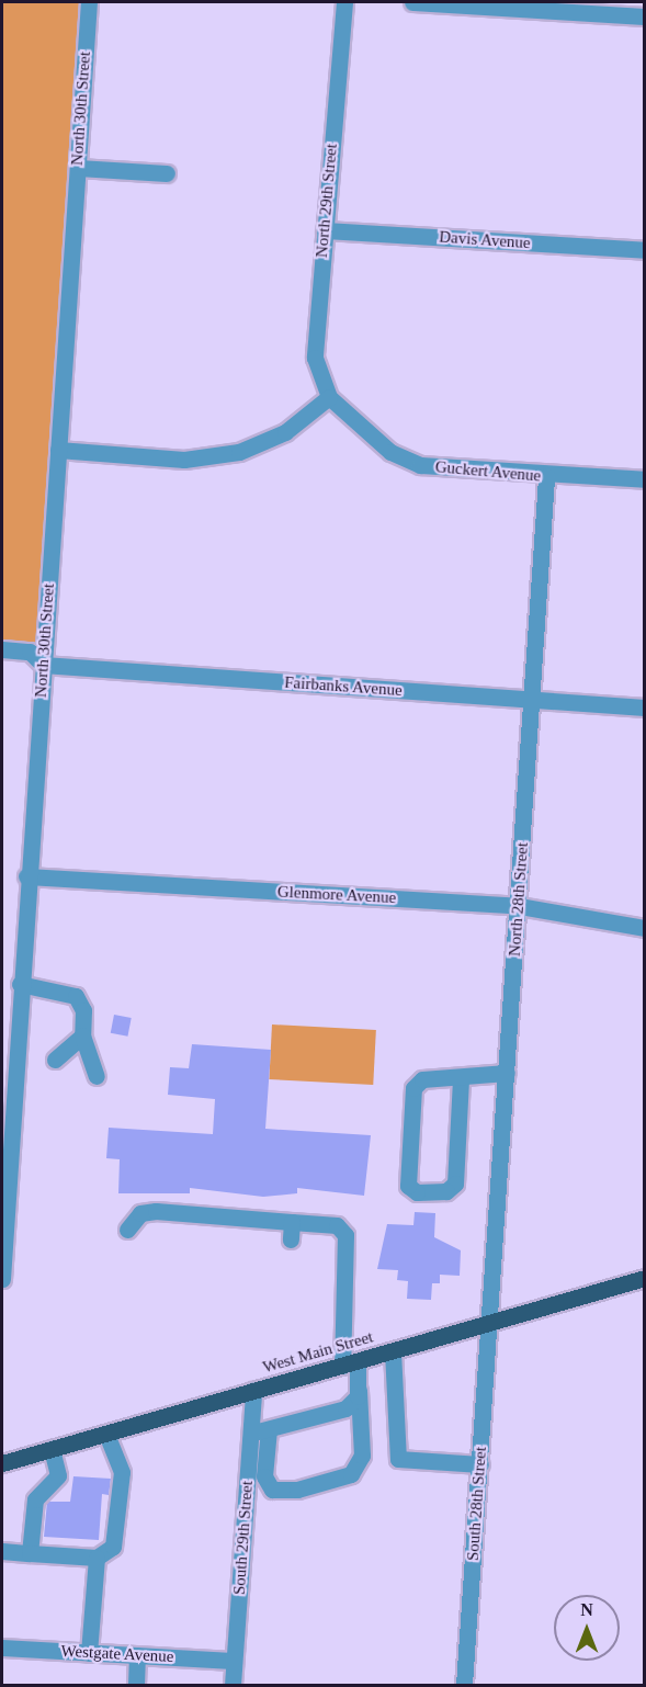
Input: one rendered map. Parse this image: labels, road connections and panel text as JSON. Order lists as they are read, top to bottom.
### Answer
{
  "streets": {
    "main road": ["West Main Street"],
    "street": [
      "North 30th Street",
      "North 29th Street",
      "Davis Avenue",
      "Guckert Avenue",
      "Fairbanks Avenue",
      "Glenmore Avenue",
      "North 28th Street",
      "South 28th Street",
      "South 29th Street",
      "Westgate Avenue"
    ]
  },
  "crossings": [
    ["North 30th Street", "Fairbanks Avenue"],
    ["North 30th Street", "Glenmore Avenue"],
    ["North 29th Street", "Davis Avenue"],
    ["North 29th Street", "Guckert Avenue"],
    ["Guckert Avenue", "North 28th Street"],
    ["Fairbanks Avenue", "North 28th Street"],
    ["Glenmore Avenue", "North 28th Street"],
    ["North 28th Street", "West Main Street"],
    ["North 28th Street", "South 28th Street"],
    ["West Main Street", "South 28th Street"],
    ["West Main Street", "South 29th Street"],
    ["South 29th Street", "Westgate Avenue"]
  ],
  "north": "top"
}
